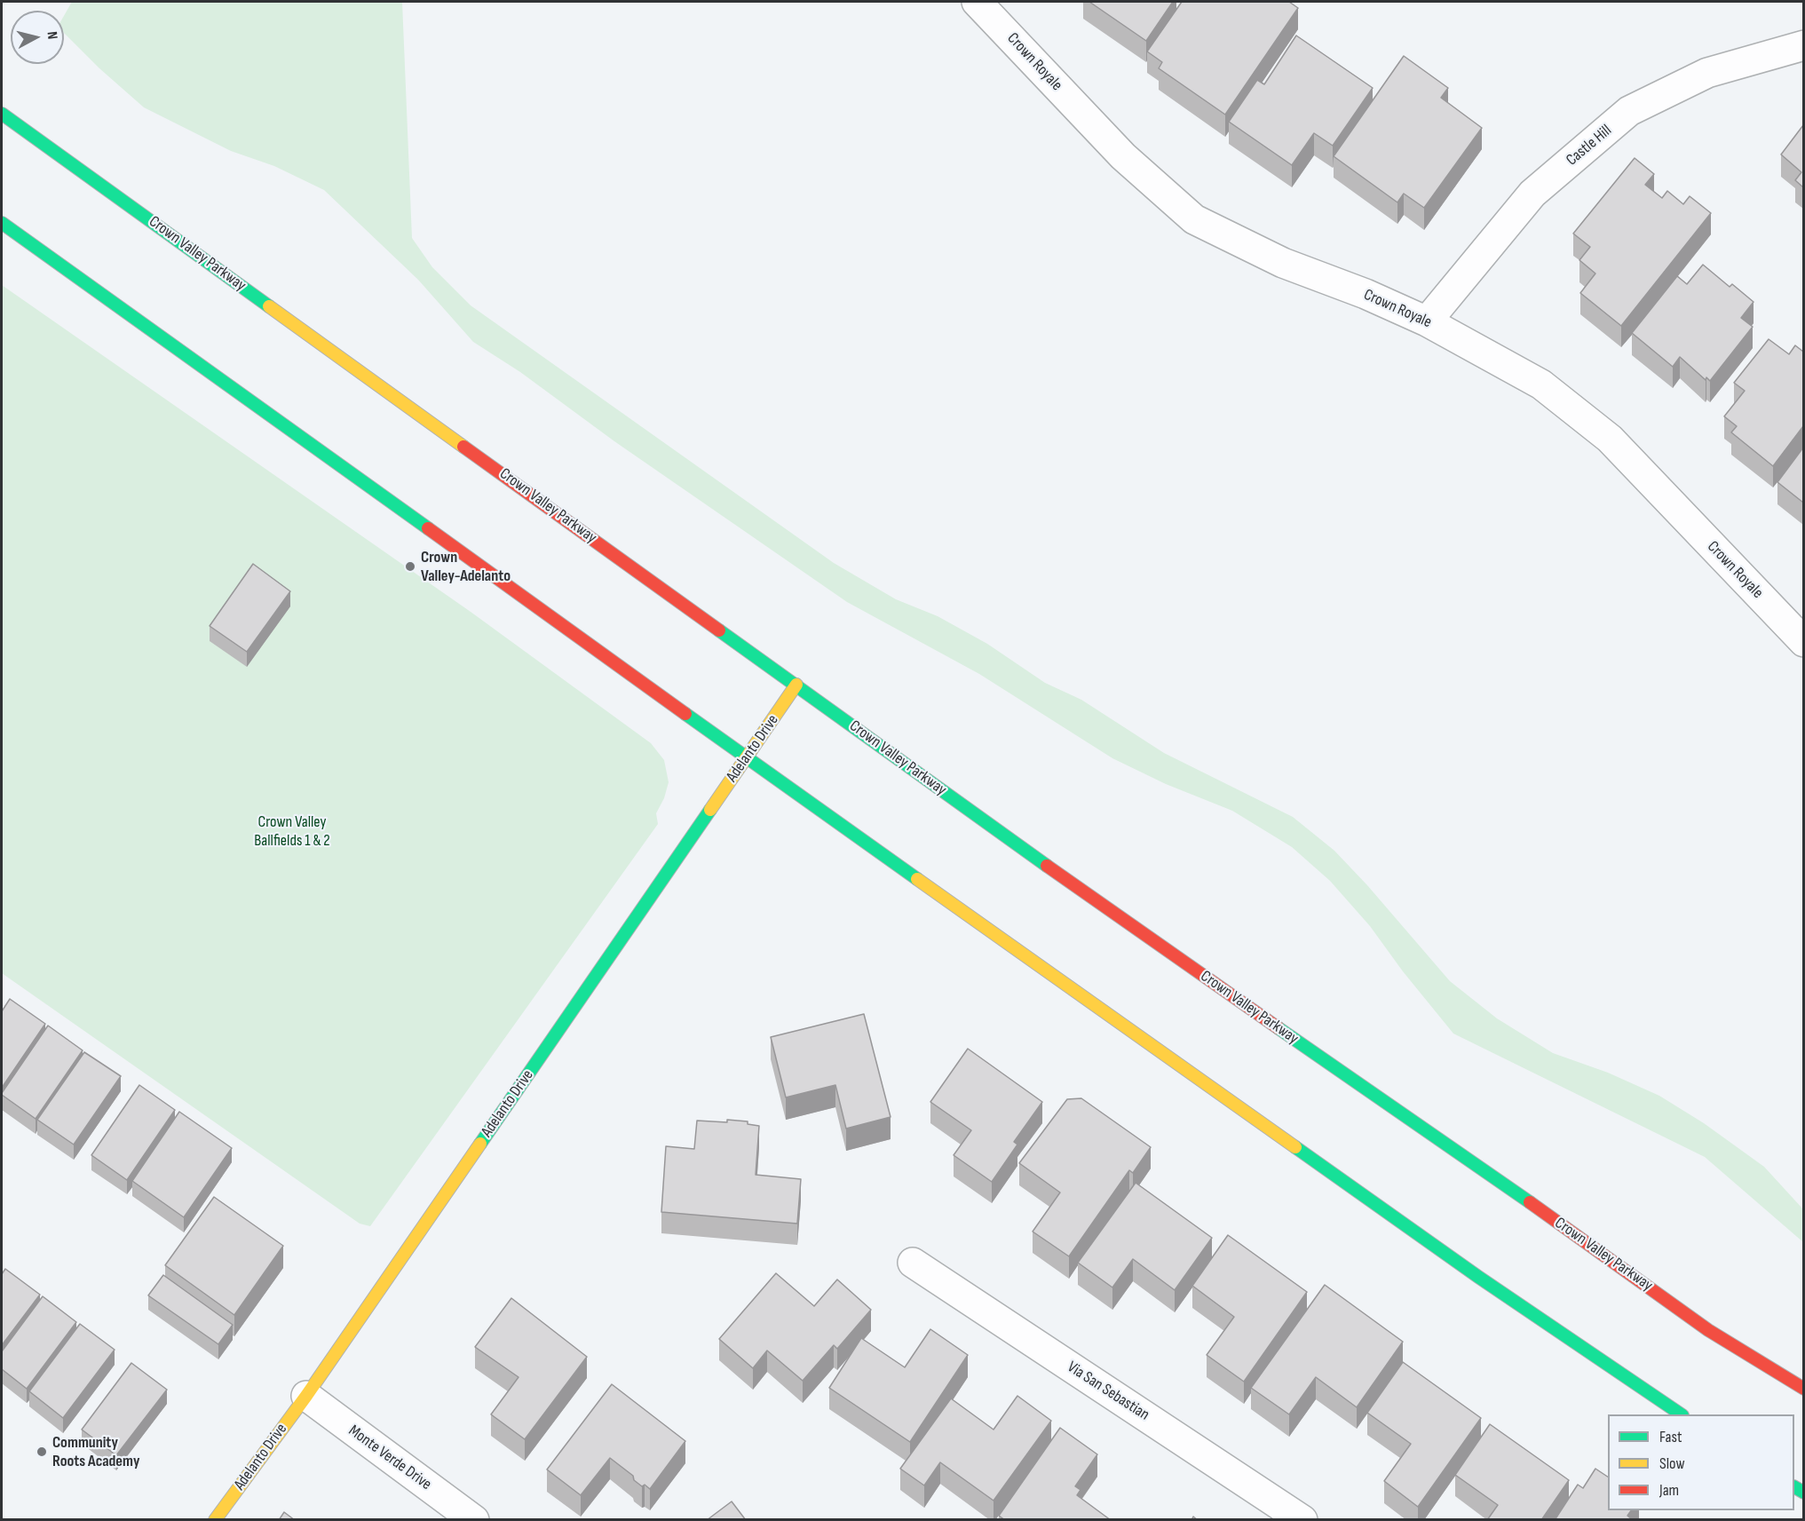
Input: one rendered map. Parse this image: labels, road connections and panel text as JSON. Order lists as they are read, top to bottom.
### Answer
{
  "streets": {
    "main road": ["Crown Valley Parkway", "Adelanto Drive"],
    "street": [
      "Crown Royale",
      "Castle Hill",
      "Via San Sebastian",
      "Monte Verde Drive"
    ]
  },
  "crossings": [
    ["Crown Royale", "Castle Hill"],
    ["Crown Valley Parkway", "Adelanto Drive"],
    ["Adelanto Drive", "Monte Verde Drive"]
  ],
  "parks": ["Crown Valley Ballfields 1 & 2"],
  "places": ["Crown Valley-Adelanto", "Community Roots Academy"],
  "legend": ["Fast", "Slow", "Jam"],
  "north": "right"
}
